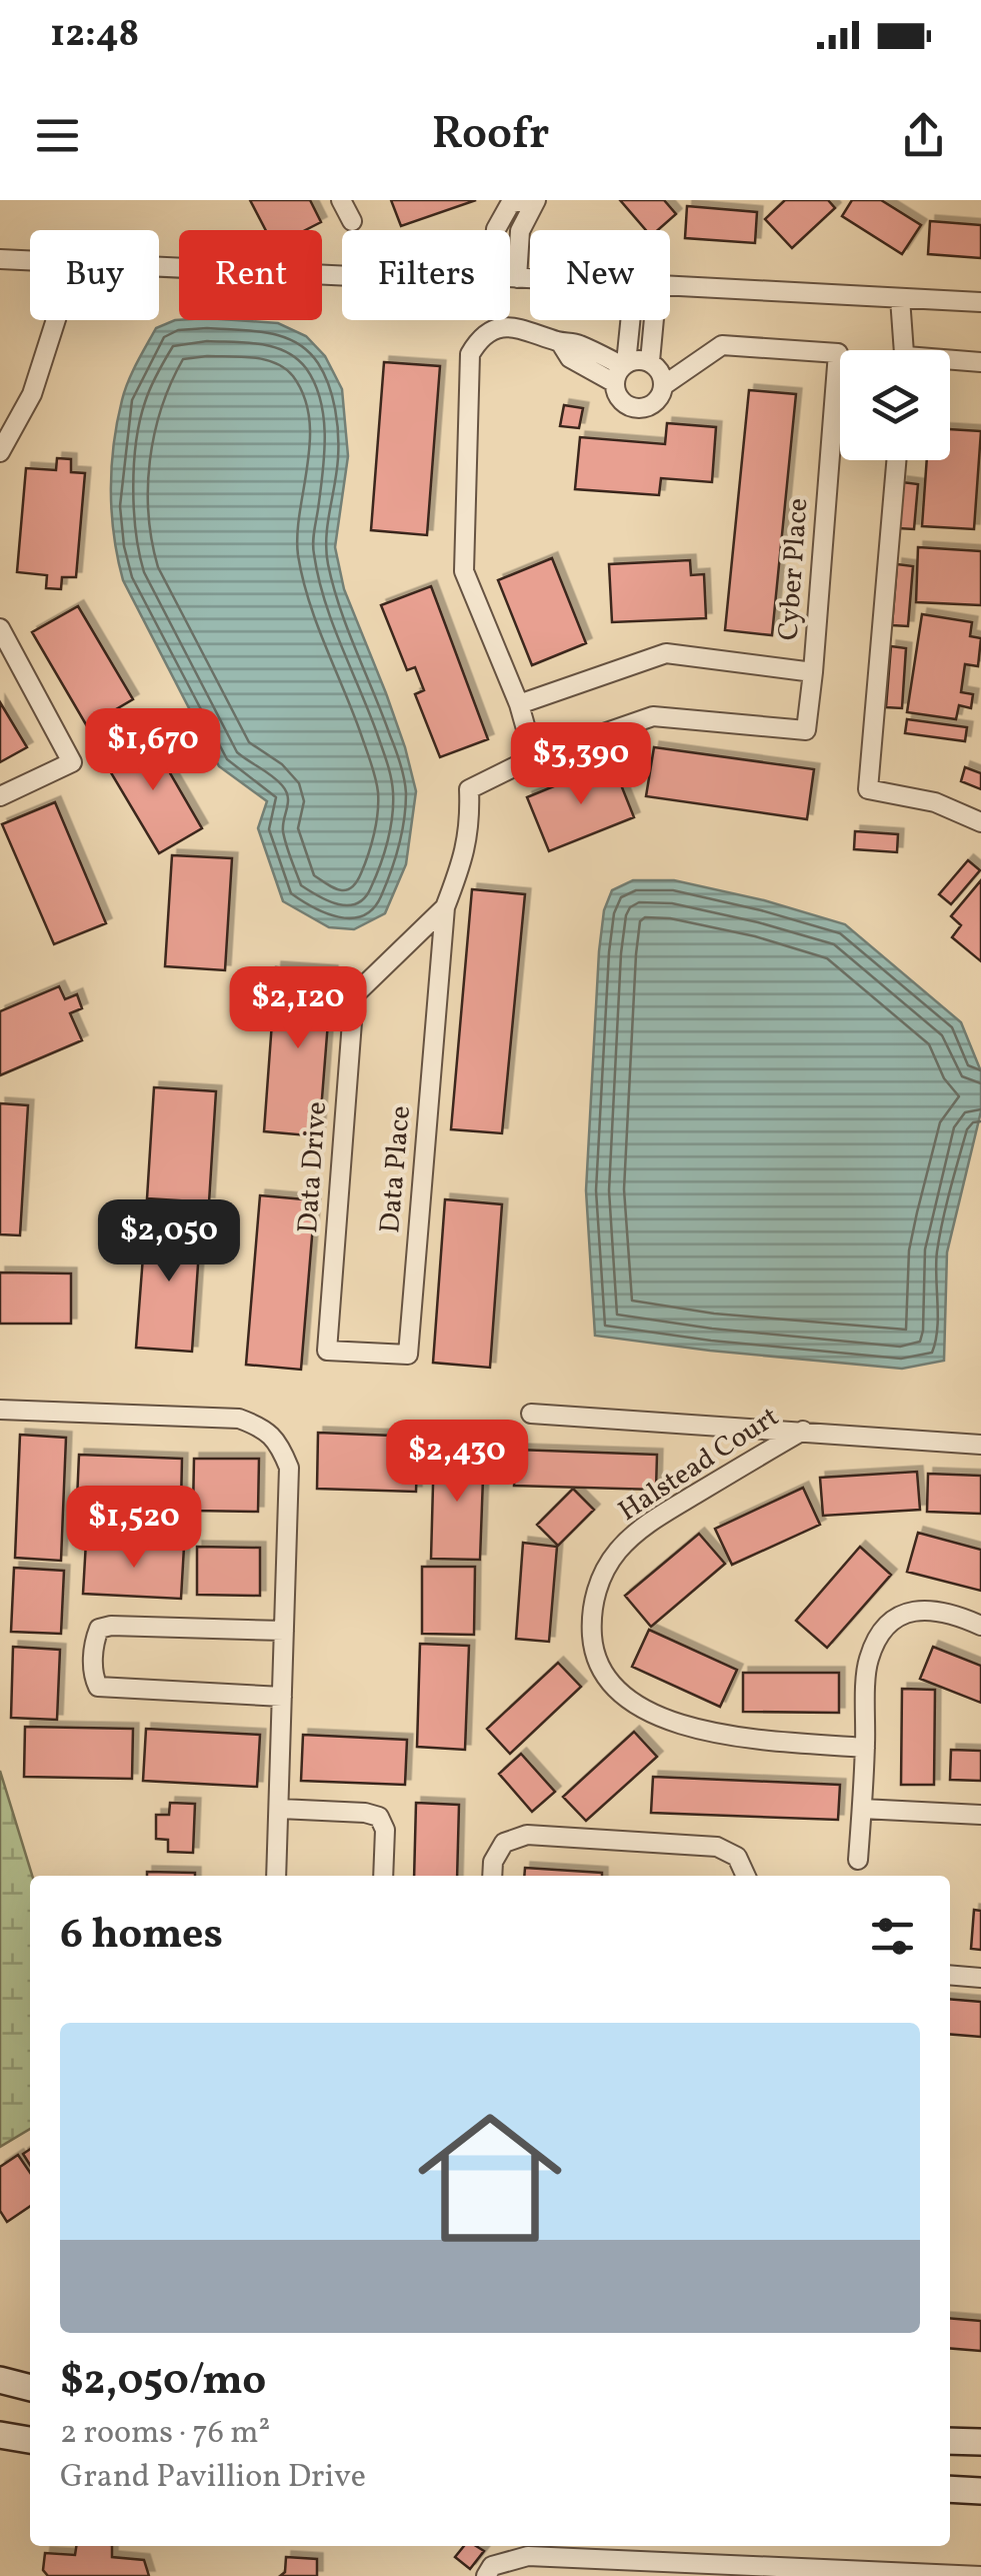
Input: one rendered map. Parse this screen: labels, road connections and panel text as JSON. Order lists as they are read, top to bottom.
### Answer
{
  "streets": {
    "street": [
      "Cyber Place",
      "Data Drive",
      "Data Place",
      "Halstead Court"
    ]
  },
  "crossings": [
    ["Data Drive", "Data Place"]
  ],
  "page": {
    "status": "12:48",
    "header": "Roofr",
    "chip": [
      "Buy",
      "Rent",
      "Filters",
      "New"
    ],
    "price": [
      "$1,670",
      "$3,390",
      "$2,120",
      "$2,050",
      "$2,430",
      "$1,520"
    ],
    "heading": "6 homes",
    "list": [
      {
        "name": "$2,050/mo",
        "note": "2 rooms · 76 m² · Grand Pavillion Drive"
      }
    ]
  }
}
